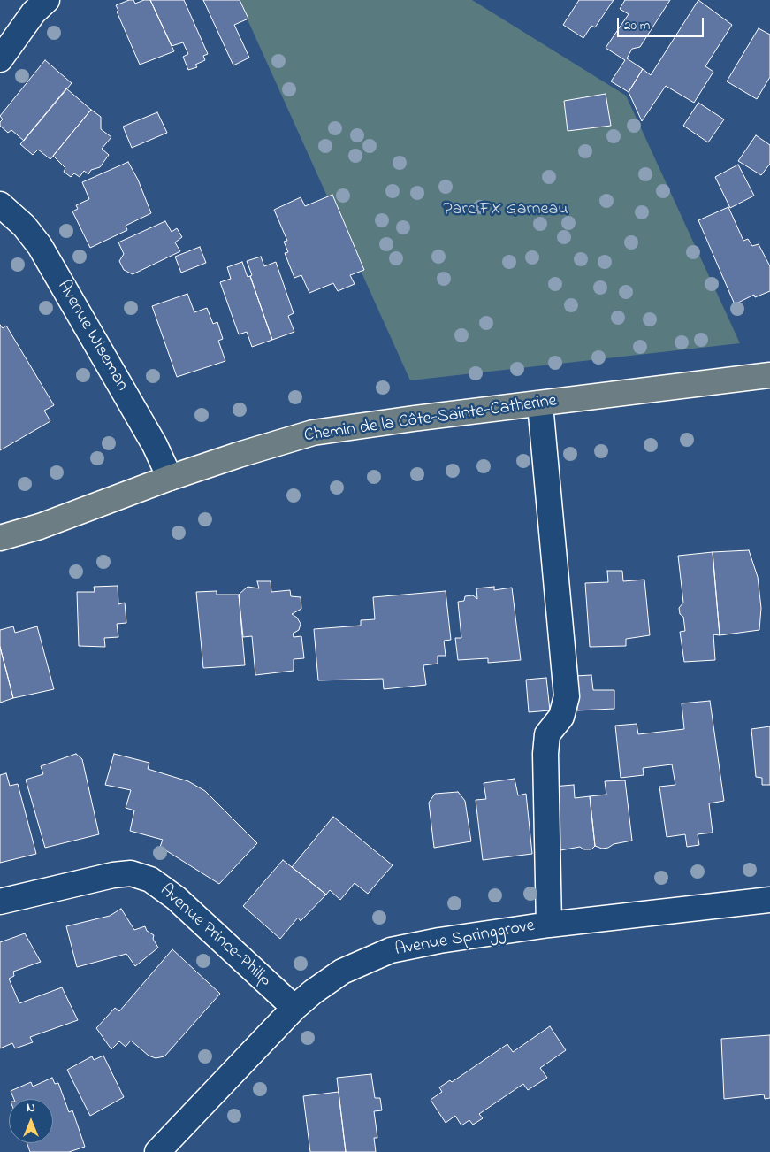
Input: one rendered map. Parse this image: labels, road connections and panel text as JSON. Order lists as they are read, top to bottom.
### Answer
{
  "streets": {
    "main road": ["Chemin de la Côte-Sainte-Catherine"],
    "street": ["Avenue Wiseman", "Avenue Prince-Philip", "Avenue Springgrove"]
  },
  "crossings": [
    ["Avenue Wiseman", "Chemin de la Côte-Sainte-Catherine"],
    ["Avenue Prince-Philip", "Avenue Springgrove"]
  ],
  "parks": ["Parc FX Garneau"],
  "scale_bar": "20 m",
  "north": "top"
}
